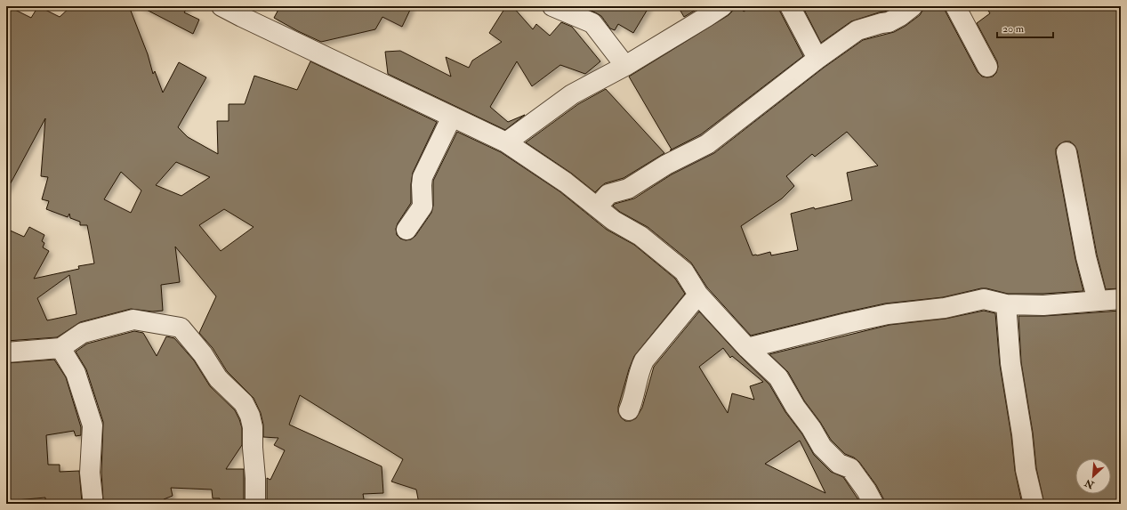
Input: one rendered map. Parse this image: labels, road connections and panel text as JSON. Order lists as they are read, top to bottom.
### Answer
{
  "scale_bar": "20 m",
  "north": "bottom left"
}
